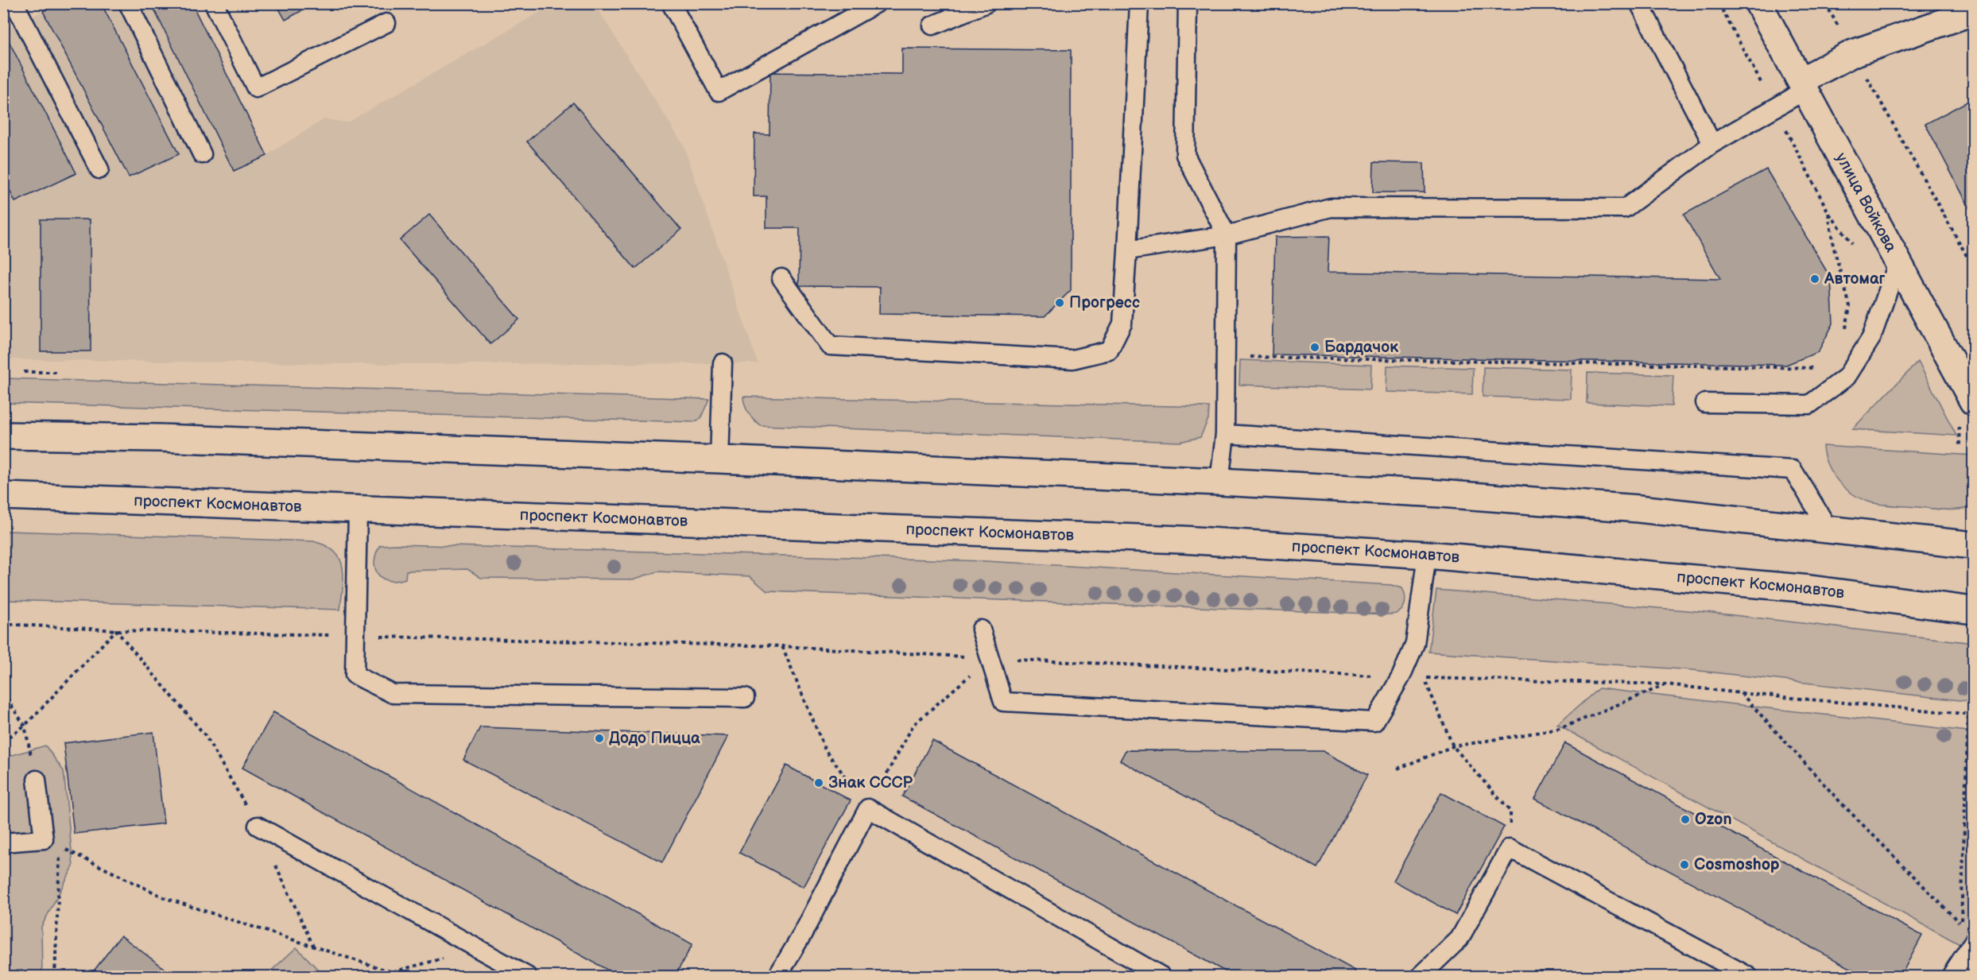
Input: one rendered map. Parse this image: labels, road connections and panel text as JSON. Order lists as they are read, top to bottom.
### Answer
{
  "streets": {
    "main road": ["улица Войкова", "проспект Космонавтов"]
  },
  "places": [
    "Автомаг",
    "Прогресс",
    "Бардачок",
    "Додо Пицца",
    "Знак СССР",
    "Ozon",
    "Cosmoshop"
  ]
}
